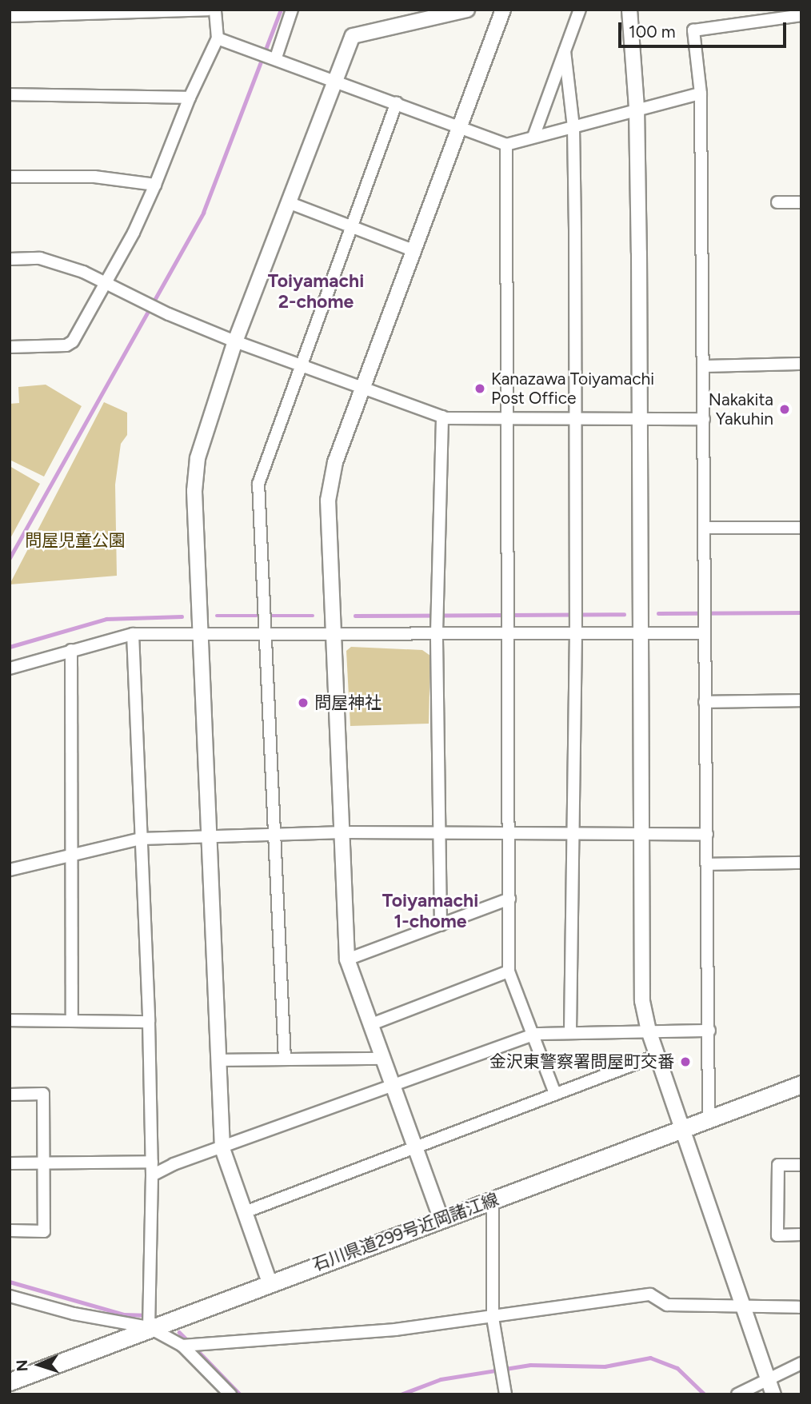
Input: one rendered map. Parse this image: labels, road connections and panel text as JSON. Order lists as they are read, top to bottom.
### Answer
{
  "streets": {
    "main road": ["石川県道299号近岡諸江線"]
  },
  "districts": ["Toiyamachi 2-chome", "Toiyamachi 1-chome"],
  "parks": ["問屋児童公園"],
  "places": [
    "Kanazawa Toiyamachi Post Office",
    "Nakakita Yakuhin",
    "問屋神社",
    "金沢東警察署問屋町交番"
  ],
  "scale_bar": "100 m",
  "north": "left"
}
